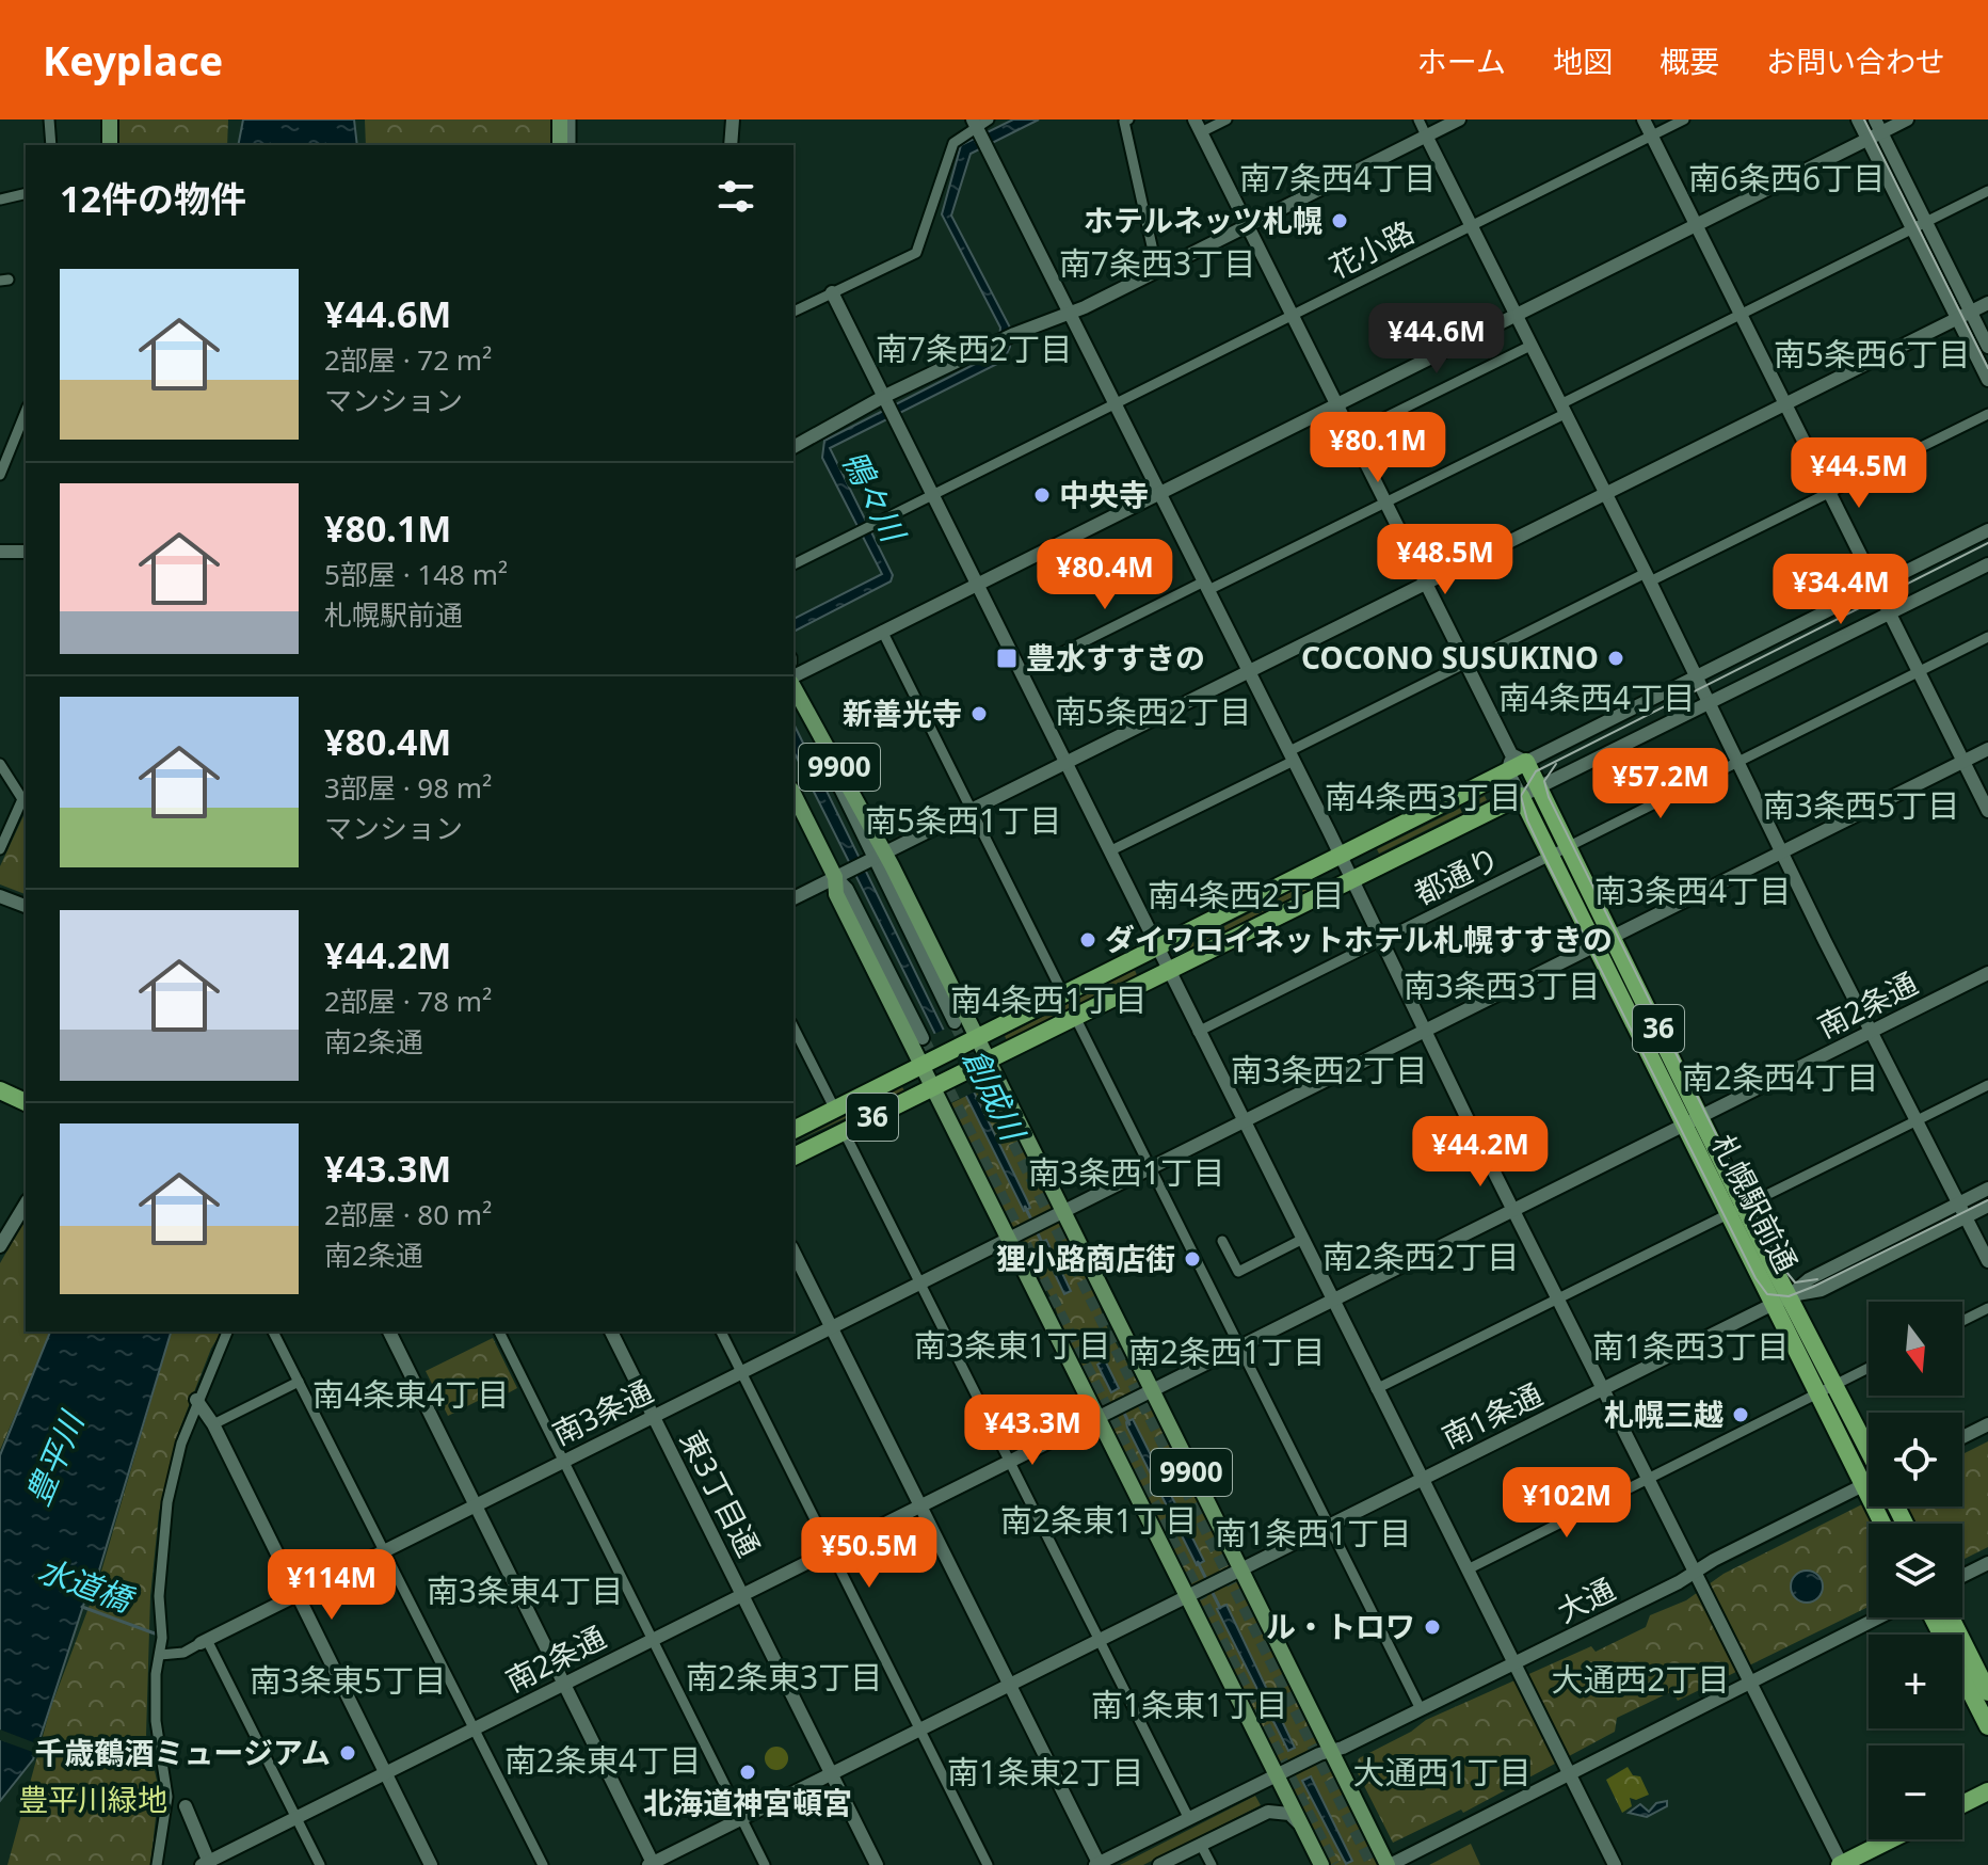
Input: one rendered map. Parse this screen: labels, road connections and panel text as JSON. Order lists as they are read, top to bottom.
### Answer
{
  "streets": {
    "highway": ["36", "札幌駅前通"],
    "main road": ["9900"],
    "street": [
      "花小路",
      "都通り",
      "南2条通",
      "南3条通",
      "南1条通",
      "東3丁目通",
      "大通"
    ]
  },
  "crossings": [
    ["花小路", "札幌駅前通"],
    ["9900", "南2条通"],
    ["9900", "36"],
    ["9900", "南3条通"],
    ["9900", "南1条通"],
    ["9900", "大通"],
    ["都通り", "札幌駅前通"],
    ["南2条通", "札幌駅前通"],
    ["南2条通", "東3丁目通"],
    ["36", "札幌駅前通"],
    ["札幌駅前通", "南3条通"],
    ["札幌駅前通", "南1条通"],
    ["札幌駅前通", "大通"],
    ["南3条通", "東3丁目通"]
  ],
  "districts": [
    "南7条西4丁目",
    "南6条西6丁目",
    "南7条西3丁目",
    "南7条西2丁目",
    "南5条西6丁目",
    "南4条西4丁目",
    "南5条西2丁目",
    "南4条西3丁目",
    "南3条西5丁目",
    "南5条西1丁目",
    "南3条西4丁目",
    "南4条西2丁目",
    "南3条西3丁目",
    "南4条西1丁目",
    "南3条西2丁目",
    "南2条西4丁目",
    "南3条西1丁目",
    "南2条西2丁目",
    "南3条東1丁目",
    "南1条西3丁目",
    "南2条西1丁目",
    "南4条東4丁目",
    "南2条東1丁目",
    "南1条西1丁目",
    "南3条東4丁目",
    "南2条東3丁目",
    "大通西2丁目",
    "南3条東5丁目",
    "南1条東1丁目",
    "南2条東4丁目",
    "南1条東2丁目",
    "大通西1丁目"
  ],
  "water": [
    "鴨々川",
    "創成川",
    "豊平川",
    "水道橋"
  ],
  "parks": ["豊平川緑地"],
  "places": {
    "other": [
      "ホテルネッツ札幌",
      "中央寺",
      "COCONO SUSUKINO",
      "新善光寺",
      "ダイワロイネットホテル札幌すすきの",
      "狸小路商店街",
      "札幌三越",
      "ル・トロワ",
      "千歳鶴酒ミュージアム",
      "北海道神宮頓宮"
    ],
    "transit": ["豊水すすきの"]
  },
  "north": "bottom",
  "page": {
    "header": "Keyplace",
    "nav": [
      "ホーム",
      "地図",
      "概要",
      "お問い合わせ"
    ],
    "heading": "12件の物件",
    "list": [
      {
        "name": "¥44.6M",
        "note": "2部屋 · 72 m² · マンション"
      },
      {
        "name": "¥80.1M",
        "note": "5部屋 · 148 m² · 札幌駅前通"
      },
      {
        "name": "¥80.4M",
        "note": "3部屋 · 98 m² · マンション"
      },
      {
        "name": "¥44.2M",
        "note": "2部屋 · 78 m² · 南2条通"
      },
      {
        "name": "¥43.3M",
        "note": "2部屋 · 80 m² · 南2条通"
      }
    ],
    "price": [
      "¥44.6M",
      "¥80.1M",
      "¥44.5M",
      "¥48.5M",
      "¥80.4M",
      "¥34.4M",
      "¥57.2M",
      "¥44.2M",
      "¥43.3M",
      "¥102M",
      "¥50.5M",
      "¥114M"
    ],
    "map_buttons": ["+", "−"]
  }
}
